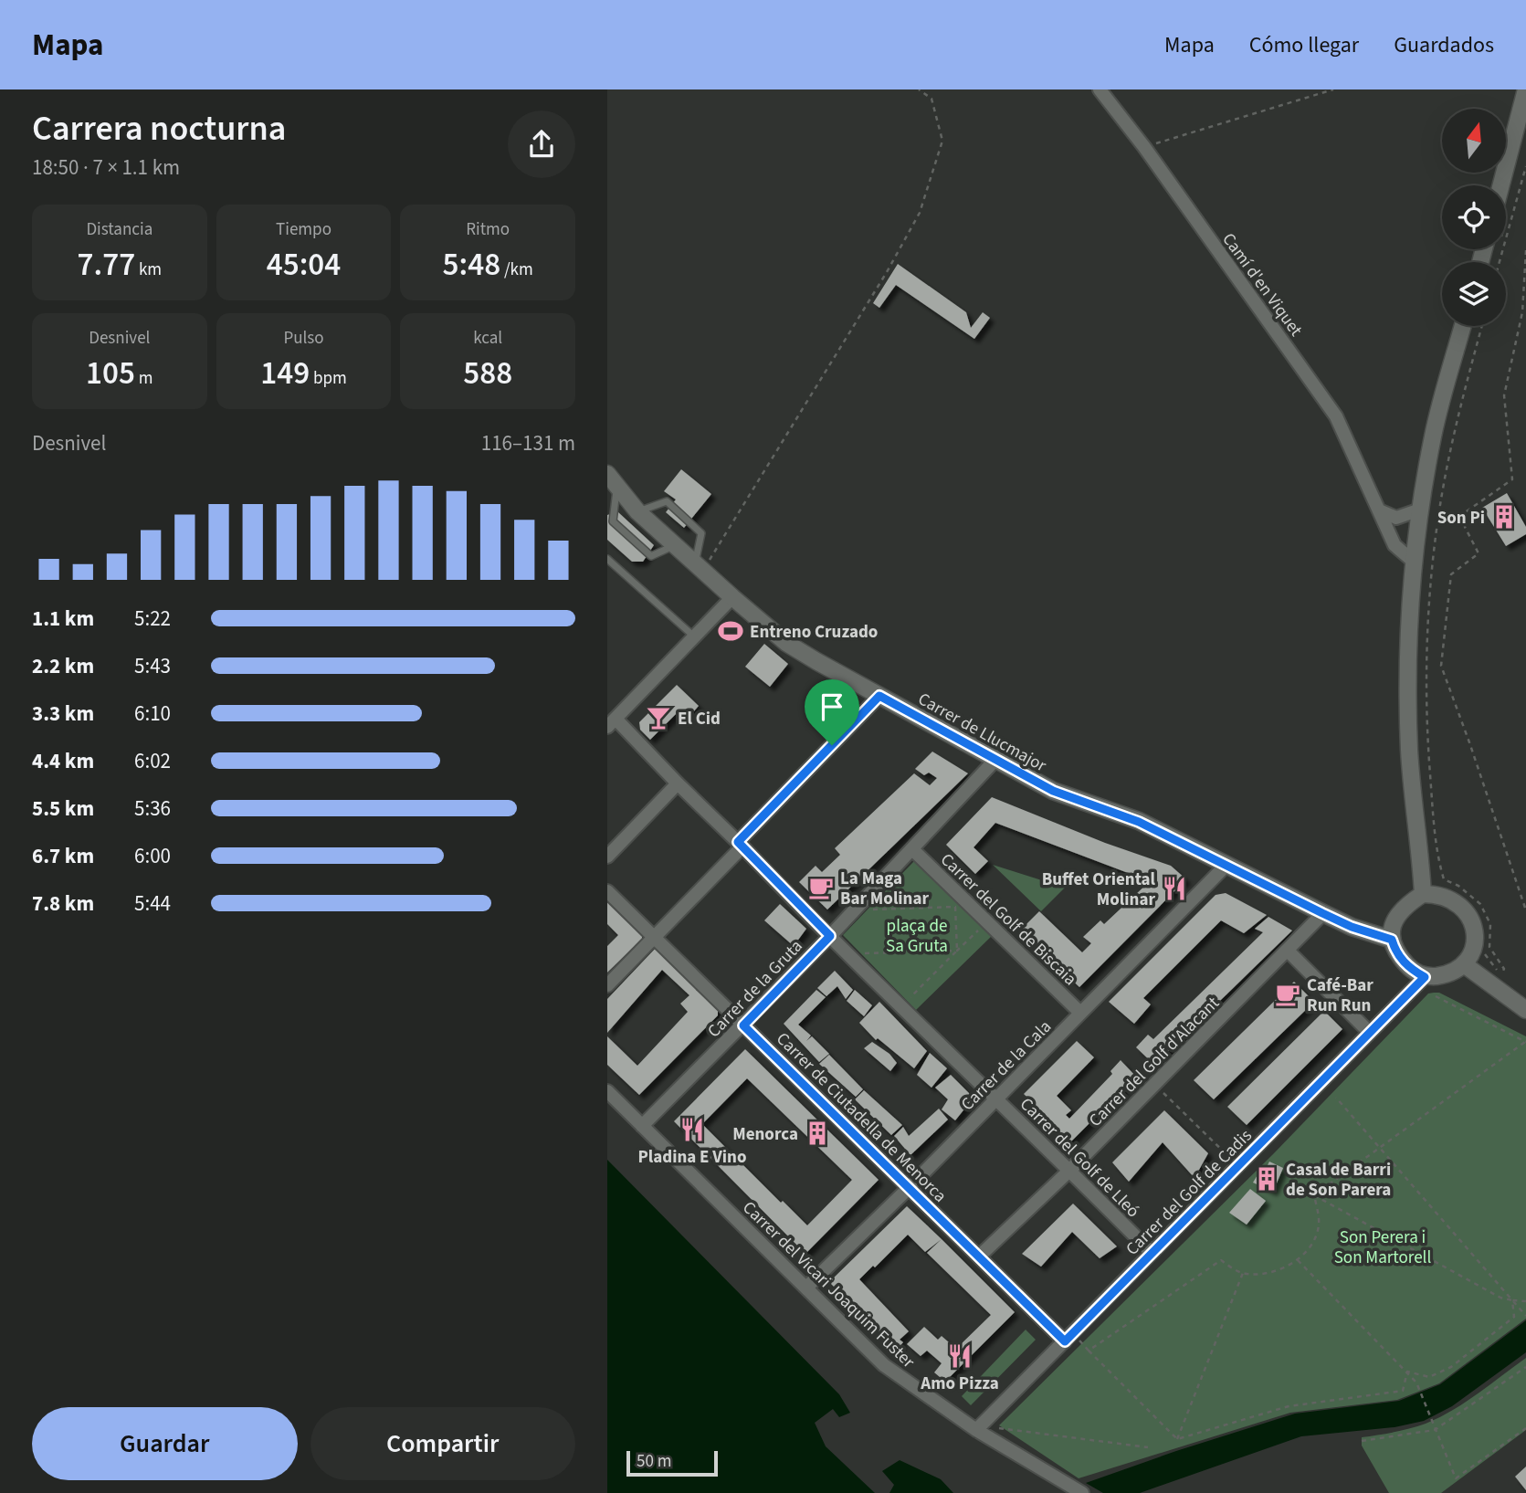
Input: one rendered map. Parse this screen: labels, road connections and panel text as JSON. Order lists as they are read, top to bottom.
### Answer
{
  "streets": {
    "street": [
      "Camí d'en Viquet",
      "Carrer de Llucmajor",
      "Carrer del Golf de Biscaia",
      "Carrer de la Gruta",
      "Carrer del Golf d'Alacant",
      "Carrer de la Cala",
      "Carrer de Ciutadella de Menorca",
      "Carrer del Golf de Lleó",
      "Carrer del Golf de Cadis",
      "Carrer del Vicari Joaquim Fuster"
    ]
  },
  "crossings": [
    ["Carrer de Llucmajor", "Carrer de la Gruta"],
    ["Carrer de Llucmajor", "Carrer del Golf d'Alacant"],
    ["Carrer de Llucmajor", "Carrer de la Cala"],
    ["Carrer de Llucmajor", "Carrer del Golf de Cadis"],
    ["Carrer del Golf de Biscaia", "Carrer de la Gruta"],
    ["Carrer del Golf de Biscaia", "Carrer de la Cala"],
    ["Carrer de la Gruta", "Carrer de Ciutadella de Menorca"],
    ["Carrer de la Gruta", "Carrer del Golf de Lleó"],
    ["Carrer de la Gruta", "Carrer del Vicari Joaquim Fuster"],
    ["Carrer del Golf d'Alacant", "Carrer de Ciutadella de Menorca"],
    ["Carrer del Golf d'Alacant", "Carrer del Golf de Lleó"],
    ["Carrer de la Cala", "Carrer de Ciutadella de Menorca"],
    ["Carrer de la Cala", "Carrer del Golf de Lleó"],
    ["Carrer de la Cala", "Carrer del Vicari Joaquim Fuster"],
    ["Carrer de Ciutadella de Menorca", "Carrer del Golf de Cadis"],
    ["Carrer del Golf de Lleó", "Carrer del Golf de Cadis"],
    ["Carrer del Golf de Cadis", "Carrer del Vicari Joaquim Fuster"]
  ],
  "parks": ["plaça de Sa Gruta", "Son Perera i Son Martorell"],
  "places": {
    "building": ["Son Pi", "Menorca", "Casal de Barri de Son Parera"],
    "sports": ["Entreno Cruzado"],
    "bar": ["El Cid"],
    "cafe": ["La Maga Bar Molinar", "Café-Bar Run Run"],
    "restaurant": ["Buffet Oriental Molinar", "Pladina E Vino", "Amo Pizza"]
  },
  "scale_bar": "50 m",
  "north": "top",
  "page": {
    "header": "Mapa",
    "nav": ["Mapa", "Cómo llegar", "Guardados"],
    "heading": ["Carrera nocturna", "18:50 · 7 × 1.1 km"],
    "stats": [
      ["Distancia", "7.77 km"],
      ["Tiempo", "45:04"],
      ["Ritmo", "5:48 /km"],
      ["Desnivel", "105 m"],
      ["Pulso", "149 bpm"],
      ["kcal", "588"]
    ],
    "chart": ["Desnivel", "116–131 m"],
    "list": [
      {
        "name": "1.1 km",
        "note": "5:22"
      },
      {
        "name": "2.2 km",
        "note": "5:43"
      },
      {
        "name": "3.3 km",
        "note": "6:10"
      },
      {
        "name": "4.4 km",
        "note": "6:02"
      },
      {
        "name": "5.5 km",
        "note": "5:36"
      },
      {
        "name": "6.7 km",
        "note": "6:00"
      },
      {
        "name": "7.8 km",
        "note": "5:44"
      }
    ],
    "buttons": ["Guardar", "Compartir"],
    "scale": "50 m"
  }
}
